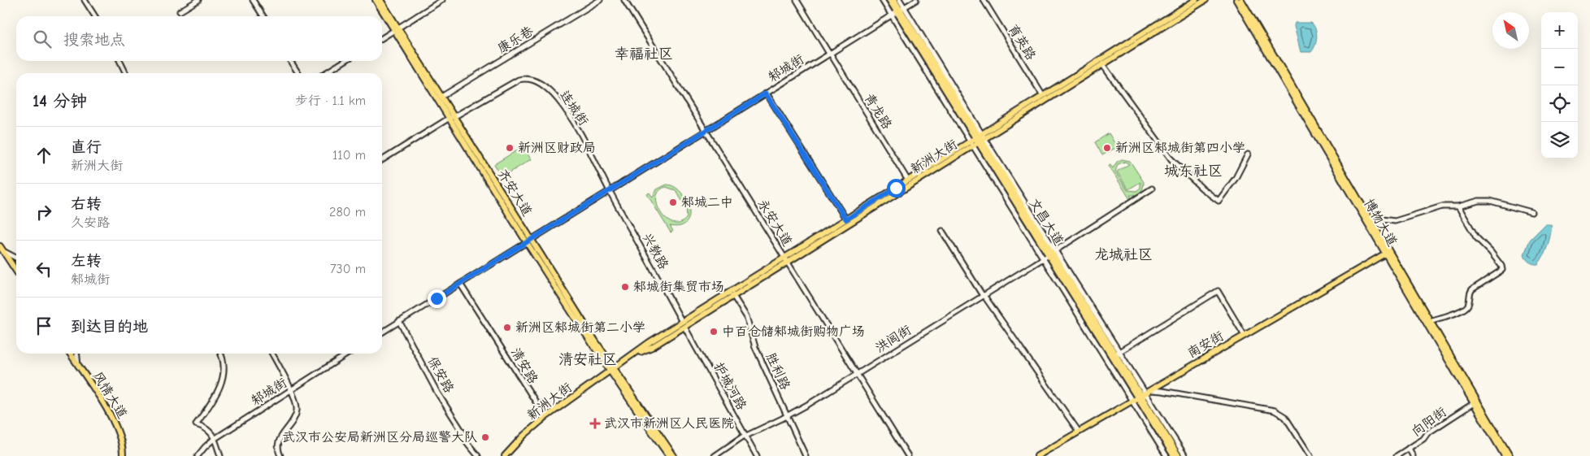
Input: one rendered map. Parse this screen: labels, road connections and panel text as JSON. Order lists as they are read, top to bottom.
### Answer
{
  "streets": {
    "main road": [
      "新洲大街",
      "齐安大道",
      "文昌大道",
      "博物大道",
      "南安街",
      "风情大道"
    ],
    "street": [
      "康乐巷",
      "育英路",
      "邾城街",
      "连城街",
      "青龙路",
      "永安大道",
      "兴教路",
      "洪闾街",
      "清安路",
      "胜利路",
      "保安路",
      "护城河路",
      "向阳街"
    ]
  },
  "crossings": [
    ["康乐巷", "齐安大道"],
    ["育英路", "新洲大街"],
    ["邾城街", "连城街"],
    ["邾城街", "青龙路"],
    ["邾城街", "齐安大道"],
    ["邾城街", "文昌大道"],
    ["邾城街", "永安大道"],
    ["邾城街", "兴教路"],
    ["邾城街", "清安路"],
    ["邾城街", "保安路"],
    ["连城街", "齐安大道"],
    ["连城街", "兴教路"],
    ["青龙路", "新洲大街"],
    ["新洲大街", "齐安大道"],
    ["新洲大街", "文昌大道"],
    ["新洲大街", "永安大道"],
    ["新洲大街", "兴教路"],
    ["新洲大街", "清安路"],
    ["新洲大街", "胜利路"],
    ["新洲大街", "护城河路"],
    ["文昌大道", "洪闾街"],
    ["文昌大道", "南安街"],
    ["永安大道", "洪闾街"],
    ["博物大道", "南安街"],
    ["博物大道", "向阳街"],
    ["兴教路", "护城河路"],
    ["洪闾街", "胜利路"],
    ["洪闾街", "护城河路"]
  ],
  "districts": [
    "幸福社区",
    "城东社区",
    "龙城社区",
    "清安社区"
  ],
  "places": {
    "other": [
      "新洲区财政局",
      "新洲区邾城街第四小学",
      "邾城二中",
      "邾城街集贸市场",
      "新洲区邾城街第二小学",
      "中百仓储邾城街购物广场",
      "武汉市公安局新洲区分局巡警大队"
    ],
    "health": ["武汉市新洲区人民医院"]
  },
  "north": "top left",
  "page": {
    "map_buttons": ["+", "−"],
    "search": "搜索地点",
    "heading": ["14 分钟", "步行 · 1.1 km"],
    "list": [
      ["直行", "新洲大街", "110 m"],
      ["右转", "久安路", "280 m"],
      ["左转", "邾城街", "730 m"],
      "到达目的地"
    ]
  }
}
